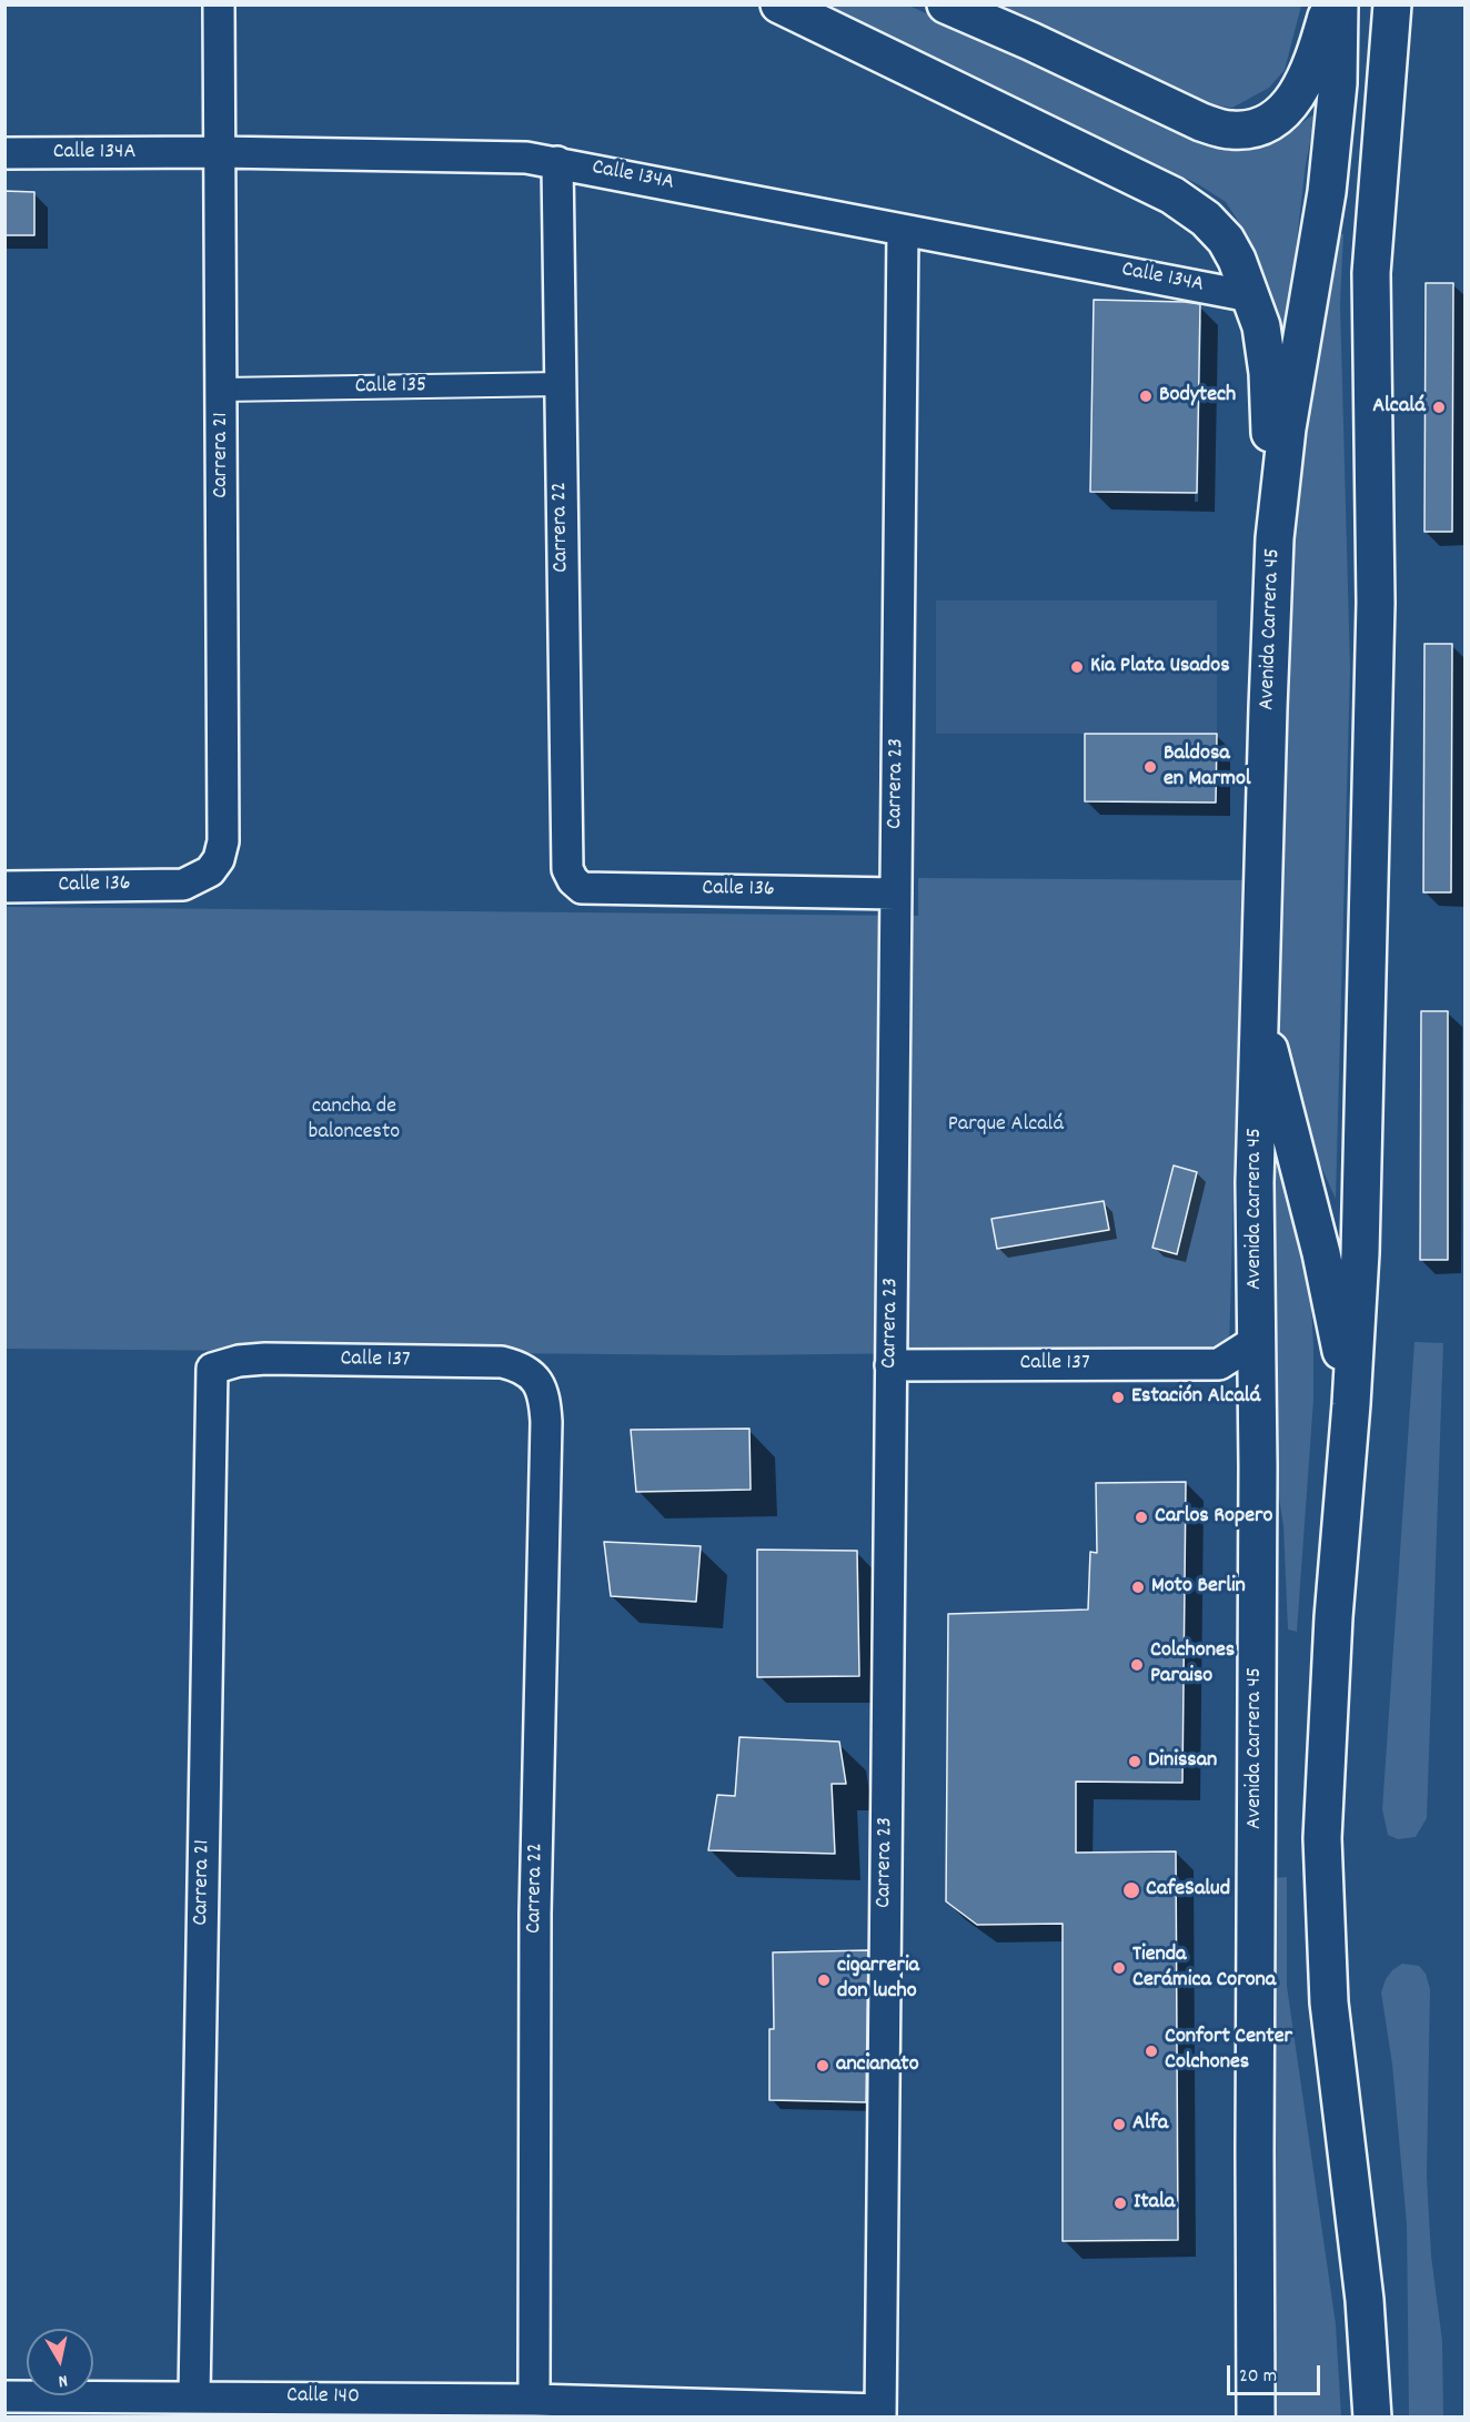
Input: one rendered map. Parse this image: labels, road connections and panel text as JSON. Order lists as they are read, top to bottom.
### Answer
{
  "streets": {
    "highway": ["Avenida Carrera 45"],
    "street": [
      "Calle 134A",
      "Calle 135",
      "Carrera 21",
      "Carrera 22",
      "Carrera 23",
      "Calle 136",
      "Calle 137",
      "Calle 140"
    ]
  },
  "crossings": [
    ["Calle 134A", "Carrera 21"],
    ["Calle 134A", "Carrera 22"],
    ["Calle 134A", "Carrera 23"],
    ["Calle 135", "Carrera 21"],
    ["Calle 135", "Carrera 22"],
    ["Carrera 21", "Calle 136"],
    ["Carrera 21", "Calle 137"],
    ["Carrera 21", "Calle 140"],
    ["Carrera 22", "Calle 136"],
    ["Carrera 22", "Calle 137"],
    ["Carrera 22", "Calle 140"],
    ["Carrera 23", "Calle 136"],
    ["Carrera 23", "Calle 137"],
    ["Carrera 23", "Calle 140"]
  ],
  "parks": ["cancha de baloncesto", "Parque Alcalá"],
  "places": [
    "Bodytech",
    "Alcalá",
    "Kia Plata Usados",
    "Baldosa en Marmol",
    "Estación Alcalá",
    "Carlos Ropero",
    "Moto Berlin",
    "Colchones Paraiso",
    "Dinissan",
    "CafeSalud",
    "Tienda Cerámica Corona",
    "cigarreria don lucho",
    "Confort Center Colchones",
    "ancianato",
    "Alfa",
    "Itala"
  ],
  "scale_bar": "20 m",
  "north": "bottom"
}
